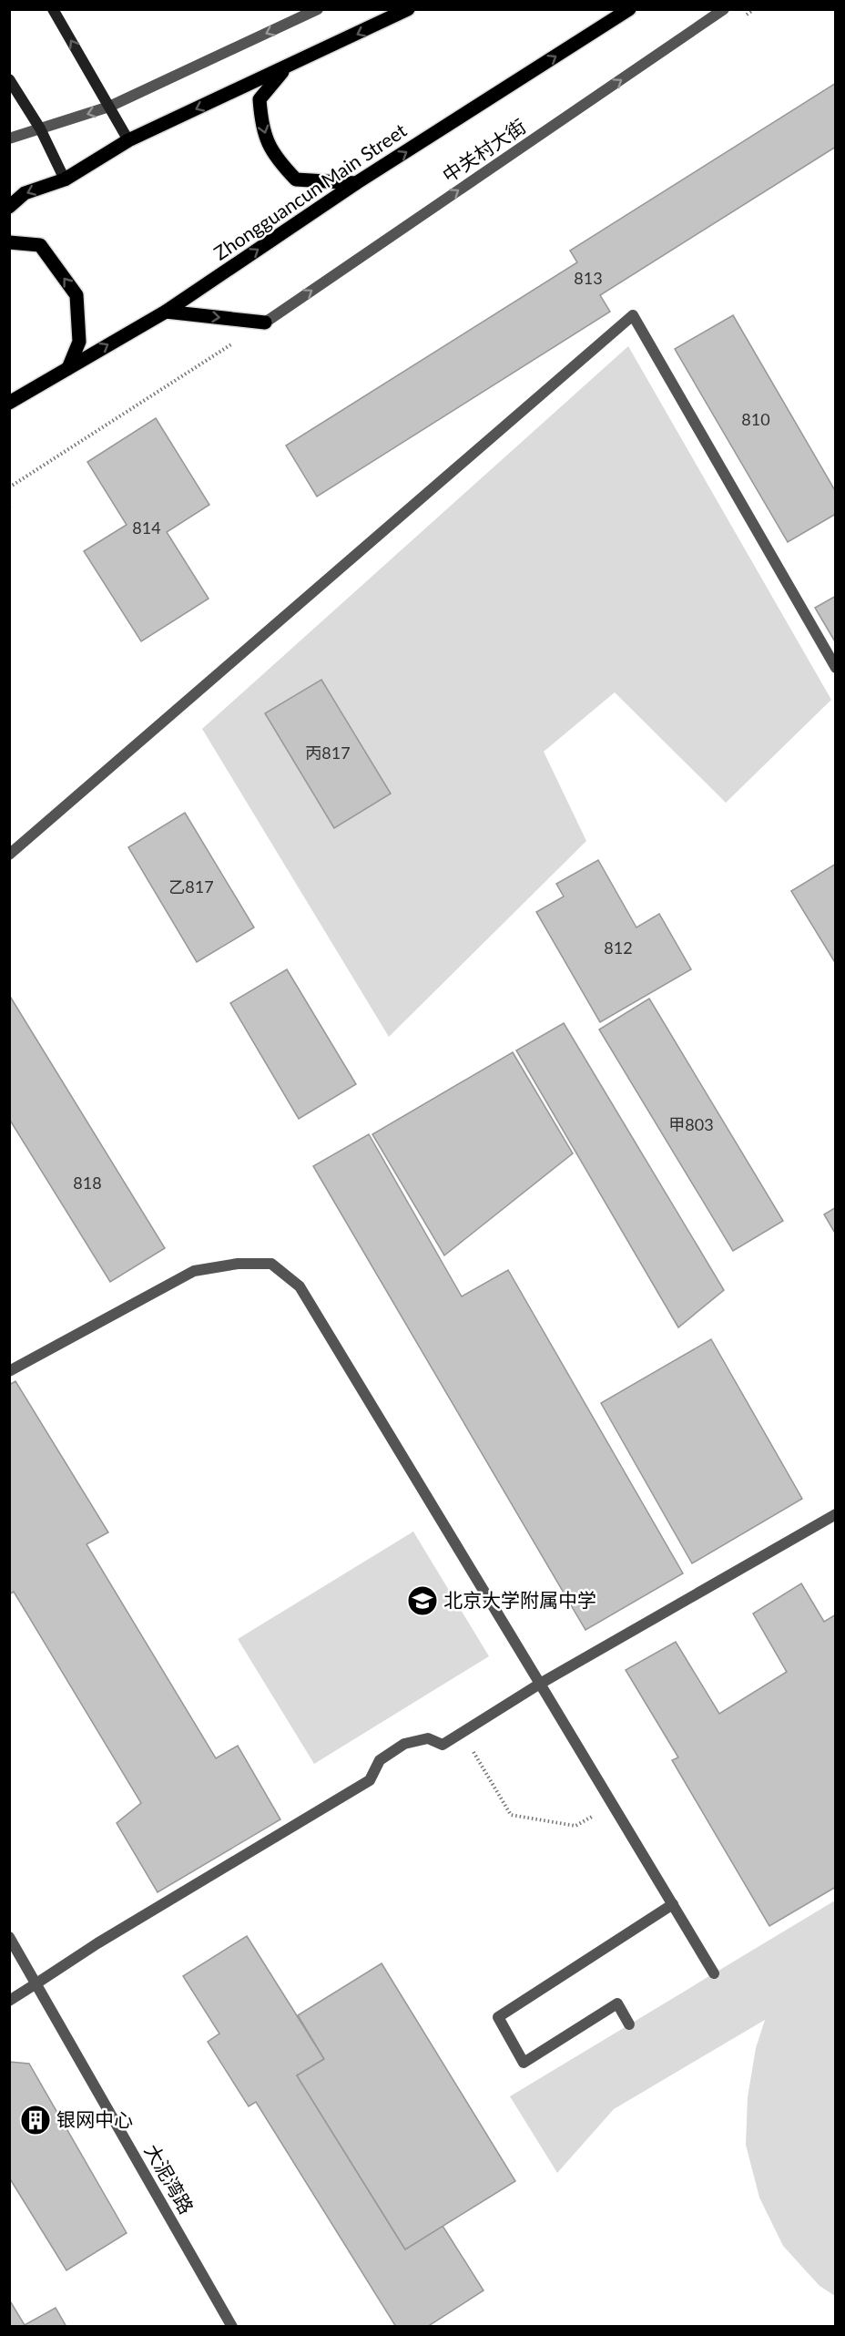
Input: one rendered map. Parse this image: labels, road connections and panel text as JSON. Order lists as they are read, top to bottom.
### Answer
{
  "streets": {
    "main road": ["Zhongguancun Main Street"],
    "street": ["中关村大街", "大泥湾路"]
  },
  "one_way": ["中关村大街", "Zhongguancun Main Street"],
  "places": {
    "school or university": ["北京大学附属中学"],
    "building": ["银网中心"]
  },
  "house_numbers": [
    "813",
    "810",
    "814",
    "丙817",
    "乙817",
    "812",
    "甲803",
    "818"
  ]
}
